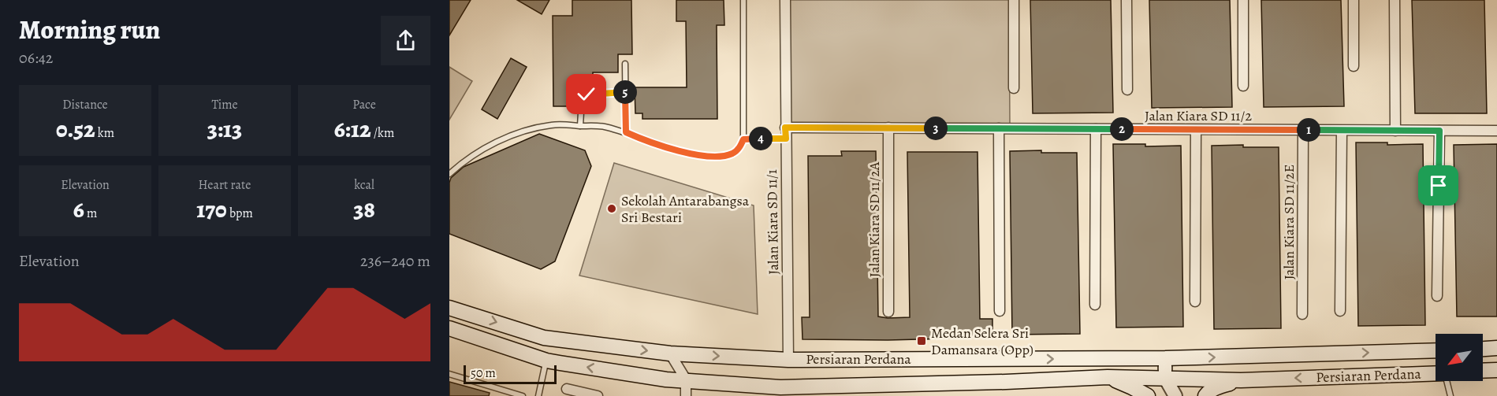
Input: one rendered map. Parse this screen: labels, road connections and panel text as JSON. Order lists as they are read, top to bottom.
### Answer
{
  "streets": {
    "main road": ["Persiaran Perdana"],
    "street": [
      "Jalan Kiara SD 11/2",
      "Jalan Kiara SD 11/2A",
      "Jalan Kiara SD 11/1",
      "Jalan Kiara SD 11/2E"
    ]
  },
  "crossings": [
    ["Jalan Kiara SD 11/2", "Jalan Kiara SD 11/2A"],
    ["Jalan Kiara SD 11/2", "Jalan Kiara SD 11/1"],
    ["Jalan Kiara SD 11/2", "Jalan Kiara SD 11/2E"],
    ["Jalan Kiara SD 11/1", "Persiaran Perdana"]
  ],
  "places": {
    "other": ["Sekolah Antarabangsa Sri Bestari"],
    "transit": ["Medan Selera Sri Damansara (Opp)"]
  },
  "scale_bar": "50 m",
  "north": "bottom left",
  "page": {
    "heading": ["Morning run", "06:42"],
    "stats": [
      ["Distance", "0.52 km"],
      ["Time", "3:13"],
      ["Pace", "6:12 /km"],
      ["Elevation", "6 m"],
      ["Heart rate", "170 bpm"],
      ["kcal", "38"]
    ],
    "pins": [
      "5",
      "3",
      "2",
      "1",
      "4"
    ],
    "chart": ["Elevation", "236–240 m"],
    "scale": "50 m"
  }
}
